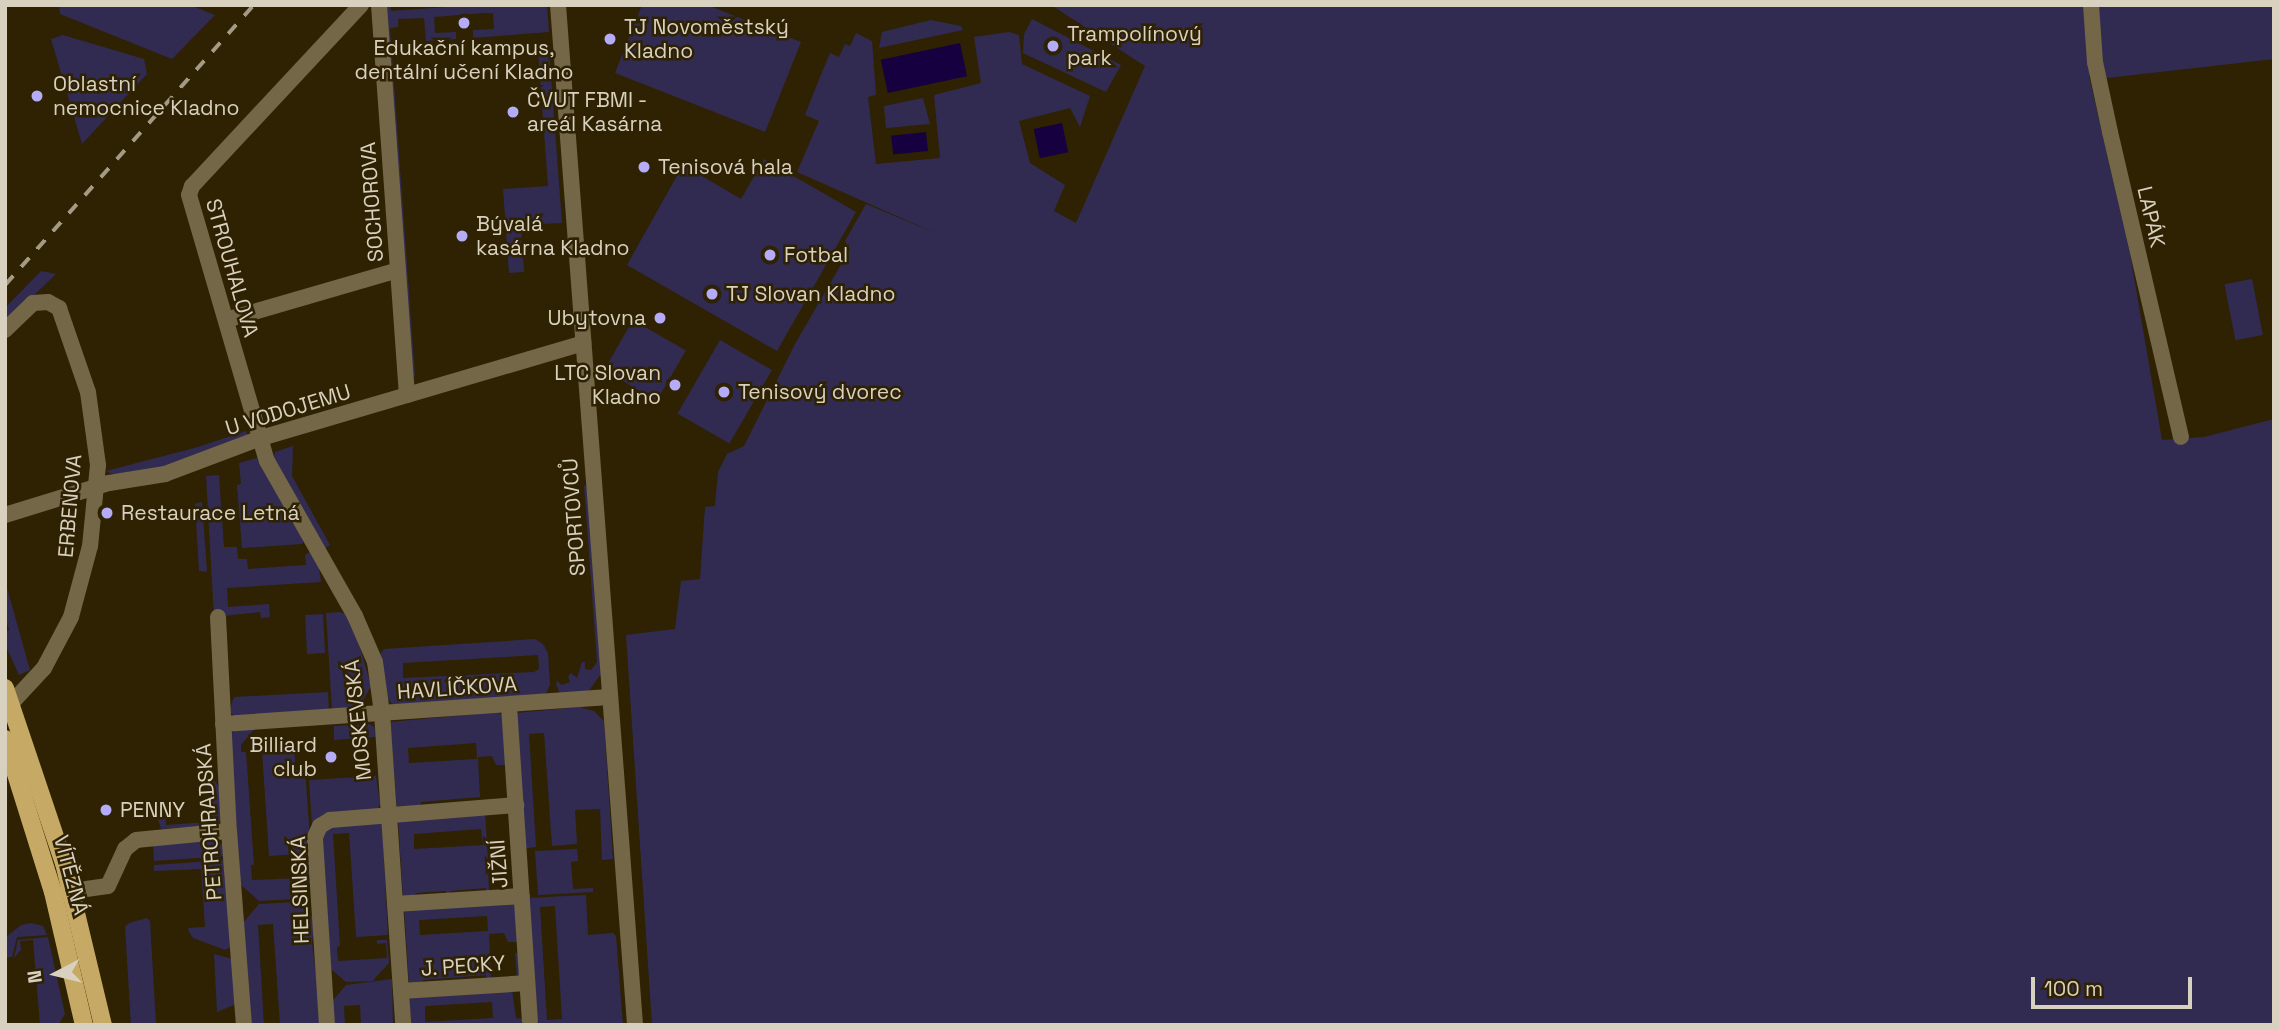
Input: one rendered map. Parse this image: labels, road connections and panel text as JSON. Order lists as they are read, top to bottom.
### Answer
{
  "streets": {
    "main road": ["VÍTĚZNÁ"],
    "street": [
      "SOCHOROVA",
      "LAPÁK",
      "STROUHALOVA",
      "U VODOJEMU",
      "ERBENOVA",
      "SPORTOVCŮ",
      "HAVLÍČKOVA",
      "MOSKEVSKÁ",
      "PETROHRADSKÁ",
      "JIŽNÍ",
      "HELSINSKÁ",
      "J. PECKY"
    ]
  },
  "crossings": [
    ["SOCHOROVA", "U VODOJEMU"],
    ["STROUHALOVA", "U VODOJEMU"],
    ["STROUHALOVA", "MOSKEVSKÁ"],
    ["U VODOJEMU", "ERBENOVA"],
    ["U VODOJEMU", "SPORTOVCŮ"],
    ["U VODOJEMU", "MOSKEVSKÁ"],
    ["ERBENOVA", "VÍTĚZNÁ"],
    ["SPORTOVCŮ", "HAVLÍČKOVA"],
    ["HAVLÍČKOVA", "MOSKEVSKÁ"],
    ["HAVLÍČKOVA", "PETROHRADSKÁ"],
    ["HAVLÍČKOVA", "JIŽNÍ"],
    ["MOSKEVSKÁ", "HELSINSKÁ"],
    ["MOSKEVSKÁ", "J. PECKY"],
    ["PETROHRADSKÁ", "VÍTĚZNÁ"],
    ["JIŽNÍ", "J. PECKY"]
  ],
  "places": [
    "Edukační kampus, dentální učení Kladno",
    "TJ Novoměstský Kladno",
    "Trampolínový park",
    "Oblastní nemocnice Kladno",
    "ČVUT FBMI - areál Kasárna",
    "Tenisová hala",
    "Bývalá kasárna Kladno",
    "Fotbal",
    "TJ Slovan Kladno",
    "Ubytovna",
    "LTC Slovan Kladno",
    "Tenisový dvorec",
    "Restaurace Letná",
    "Billiard club",
    "PENNY"
  ],
  "scale_bar": "100 m",
  "north": "left"
}
